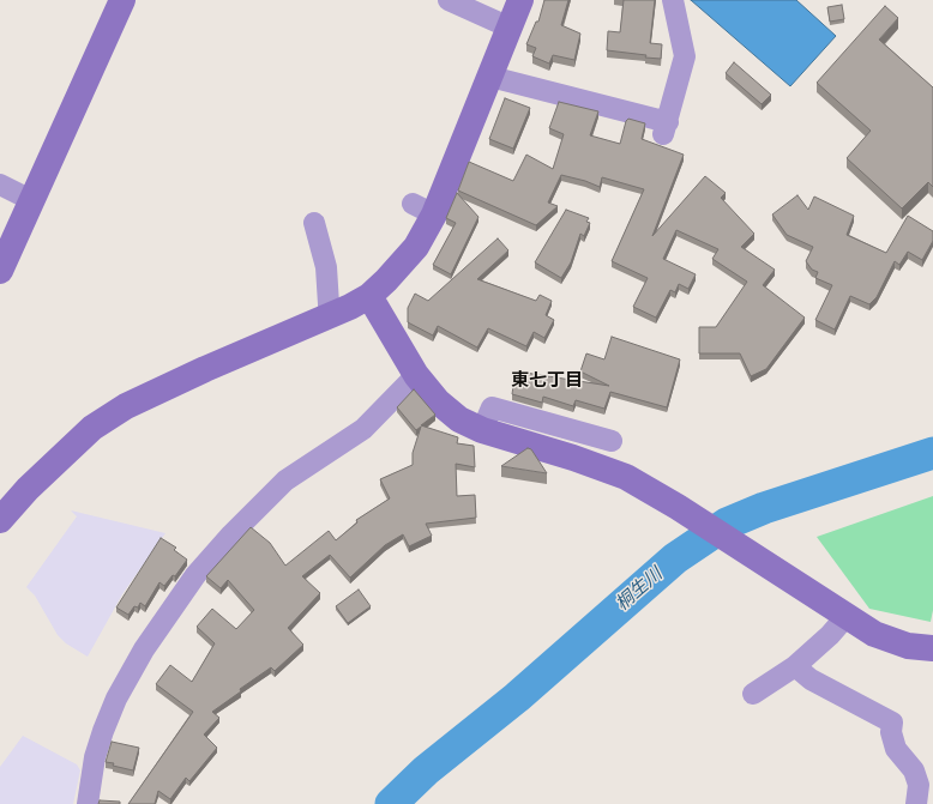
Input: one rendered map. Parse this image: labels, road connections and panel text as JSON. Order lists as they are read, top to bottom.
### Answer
{
  "districts": ["東七丁目"],
  "water": ["桐生川"]
}
